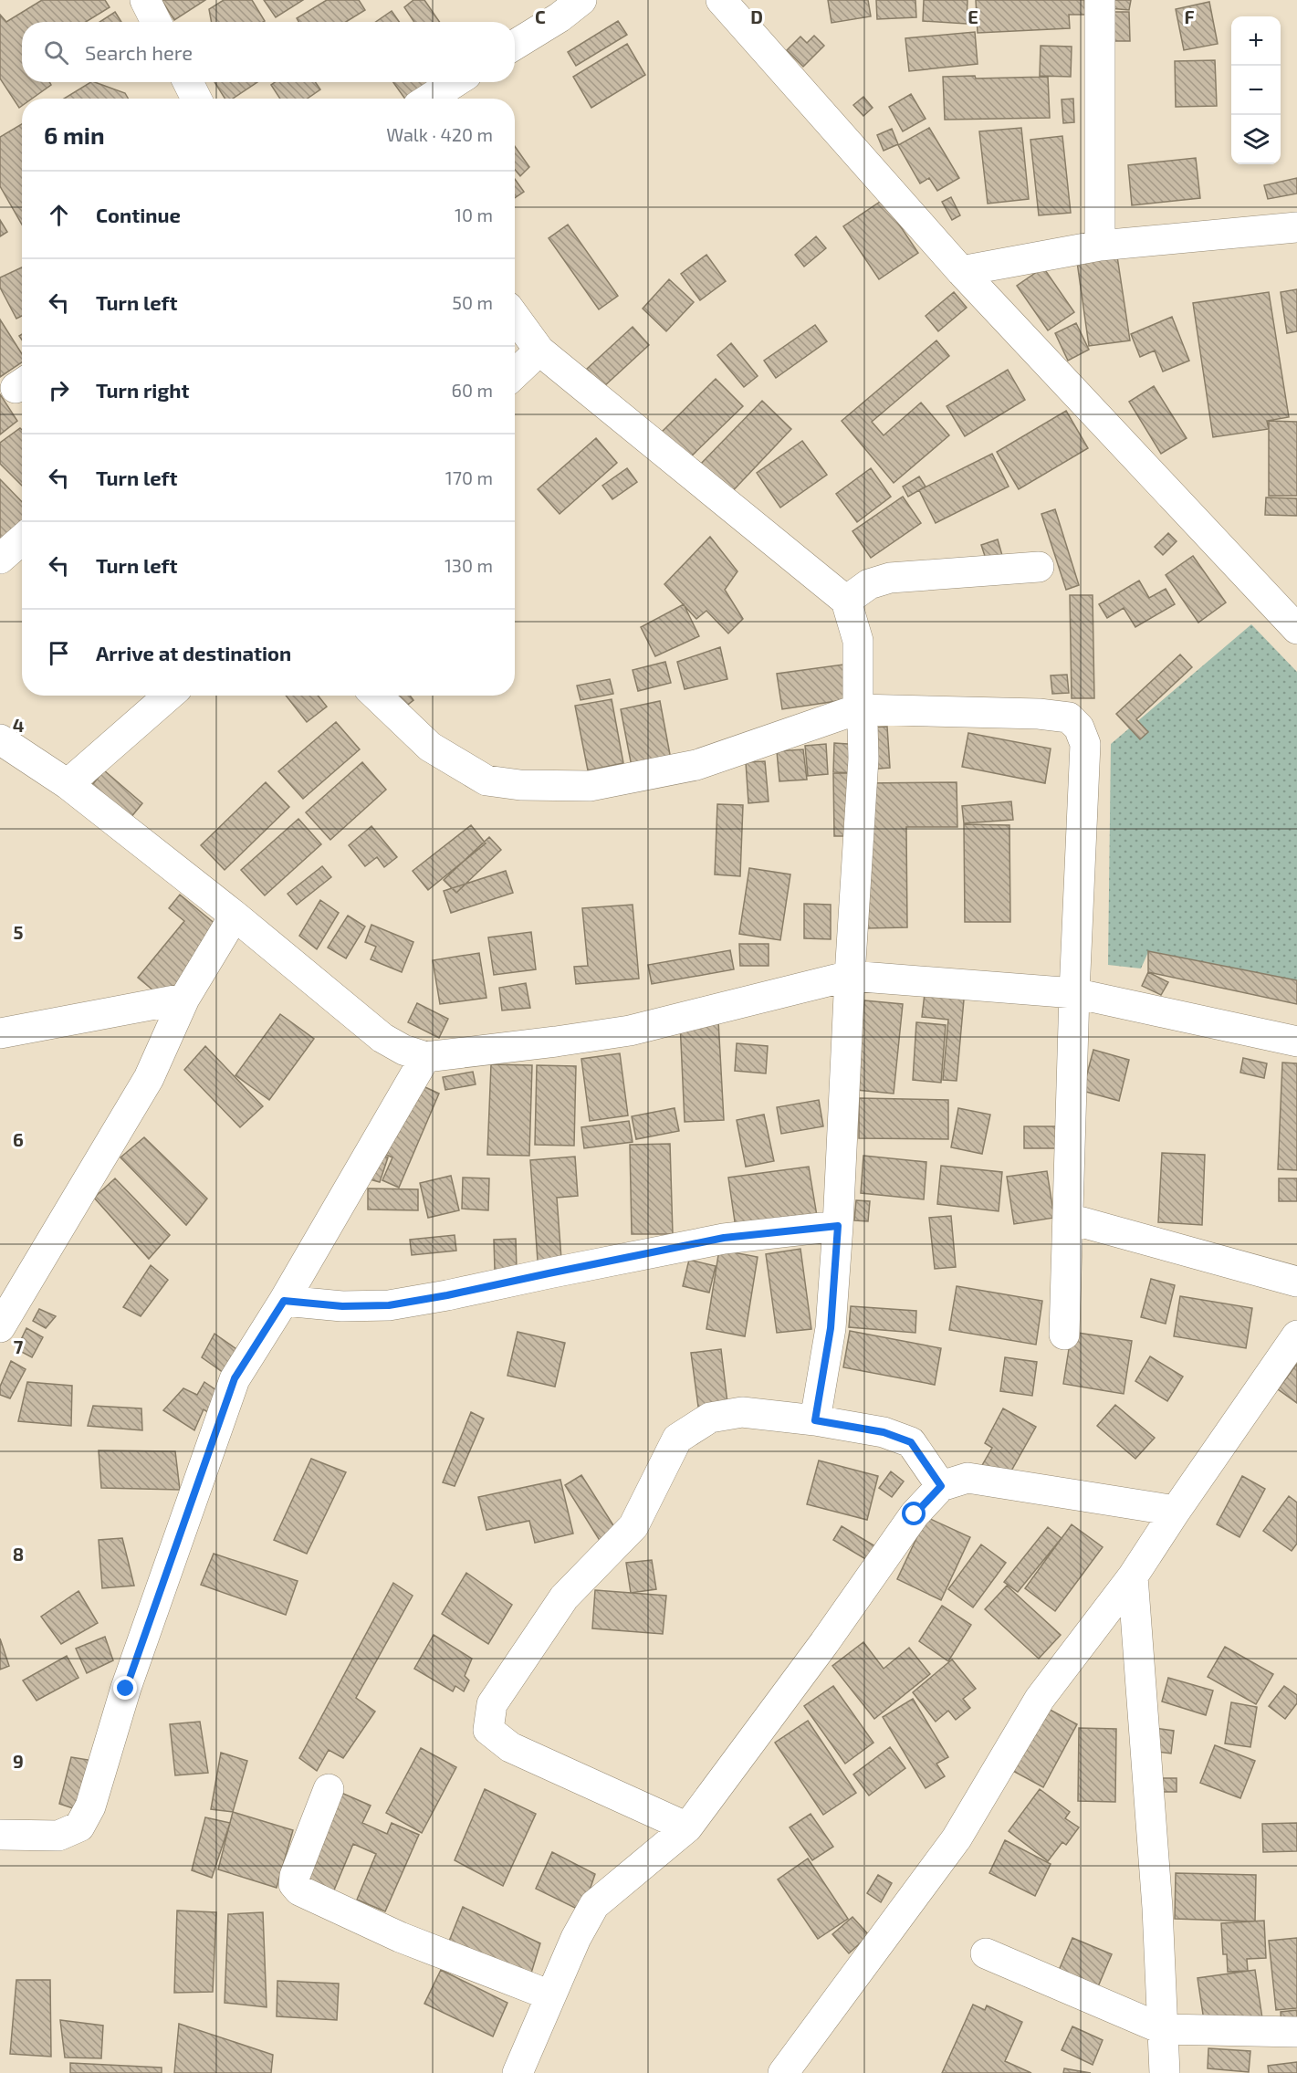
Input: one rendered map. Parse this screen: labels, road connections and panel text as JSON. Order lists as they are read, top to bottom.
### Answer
{
  "page": {
    "map_buttons": ["+", "−"],
    "search": "Search here",
    "heading": ["6 min", "Walk · 420 m"],
    "list": [
      ["Continue", "10 m"],
      ["Turn left", "50 m"],
      ["Turn right", "60 m"],
      ["Turn left", "170 m"],
      ["Turn left", "130 m"],
      "Arrive at destination"
    ]
  },
  "grid": {
    "columns": [
      "C",
      "D",
      "E",
      "F"
    ],
    "rows": [
      "4",
      "5",
      "6",
      "7",
      "8",
      "9"
    ]
  }
}
